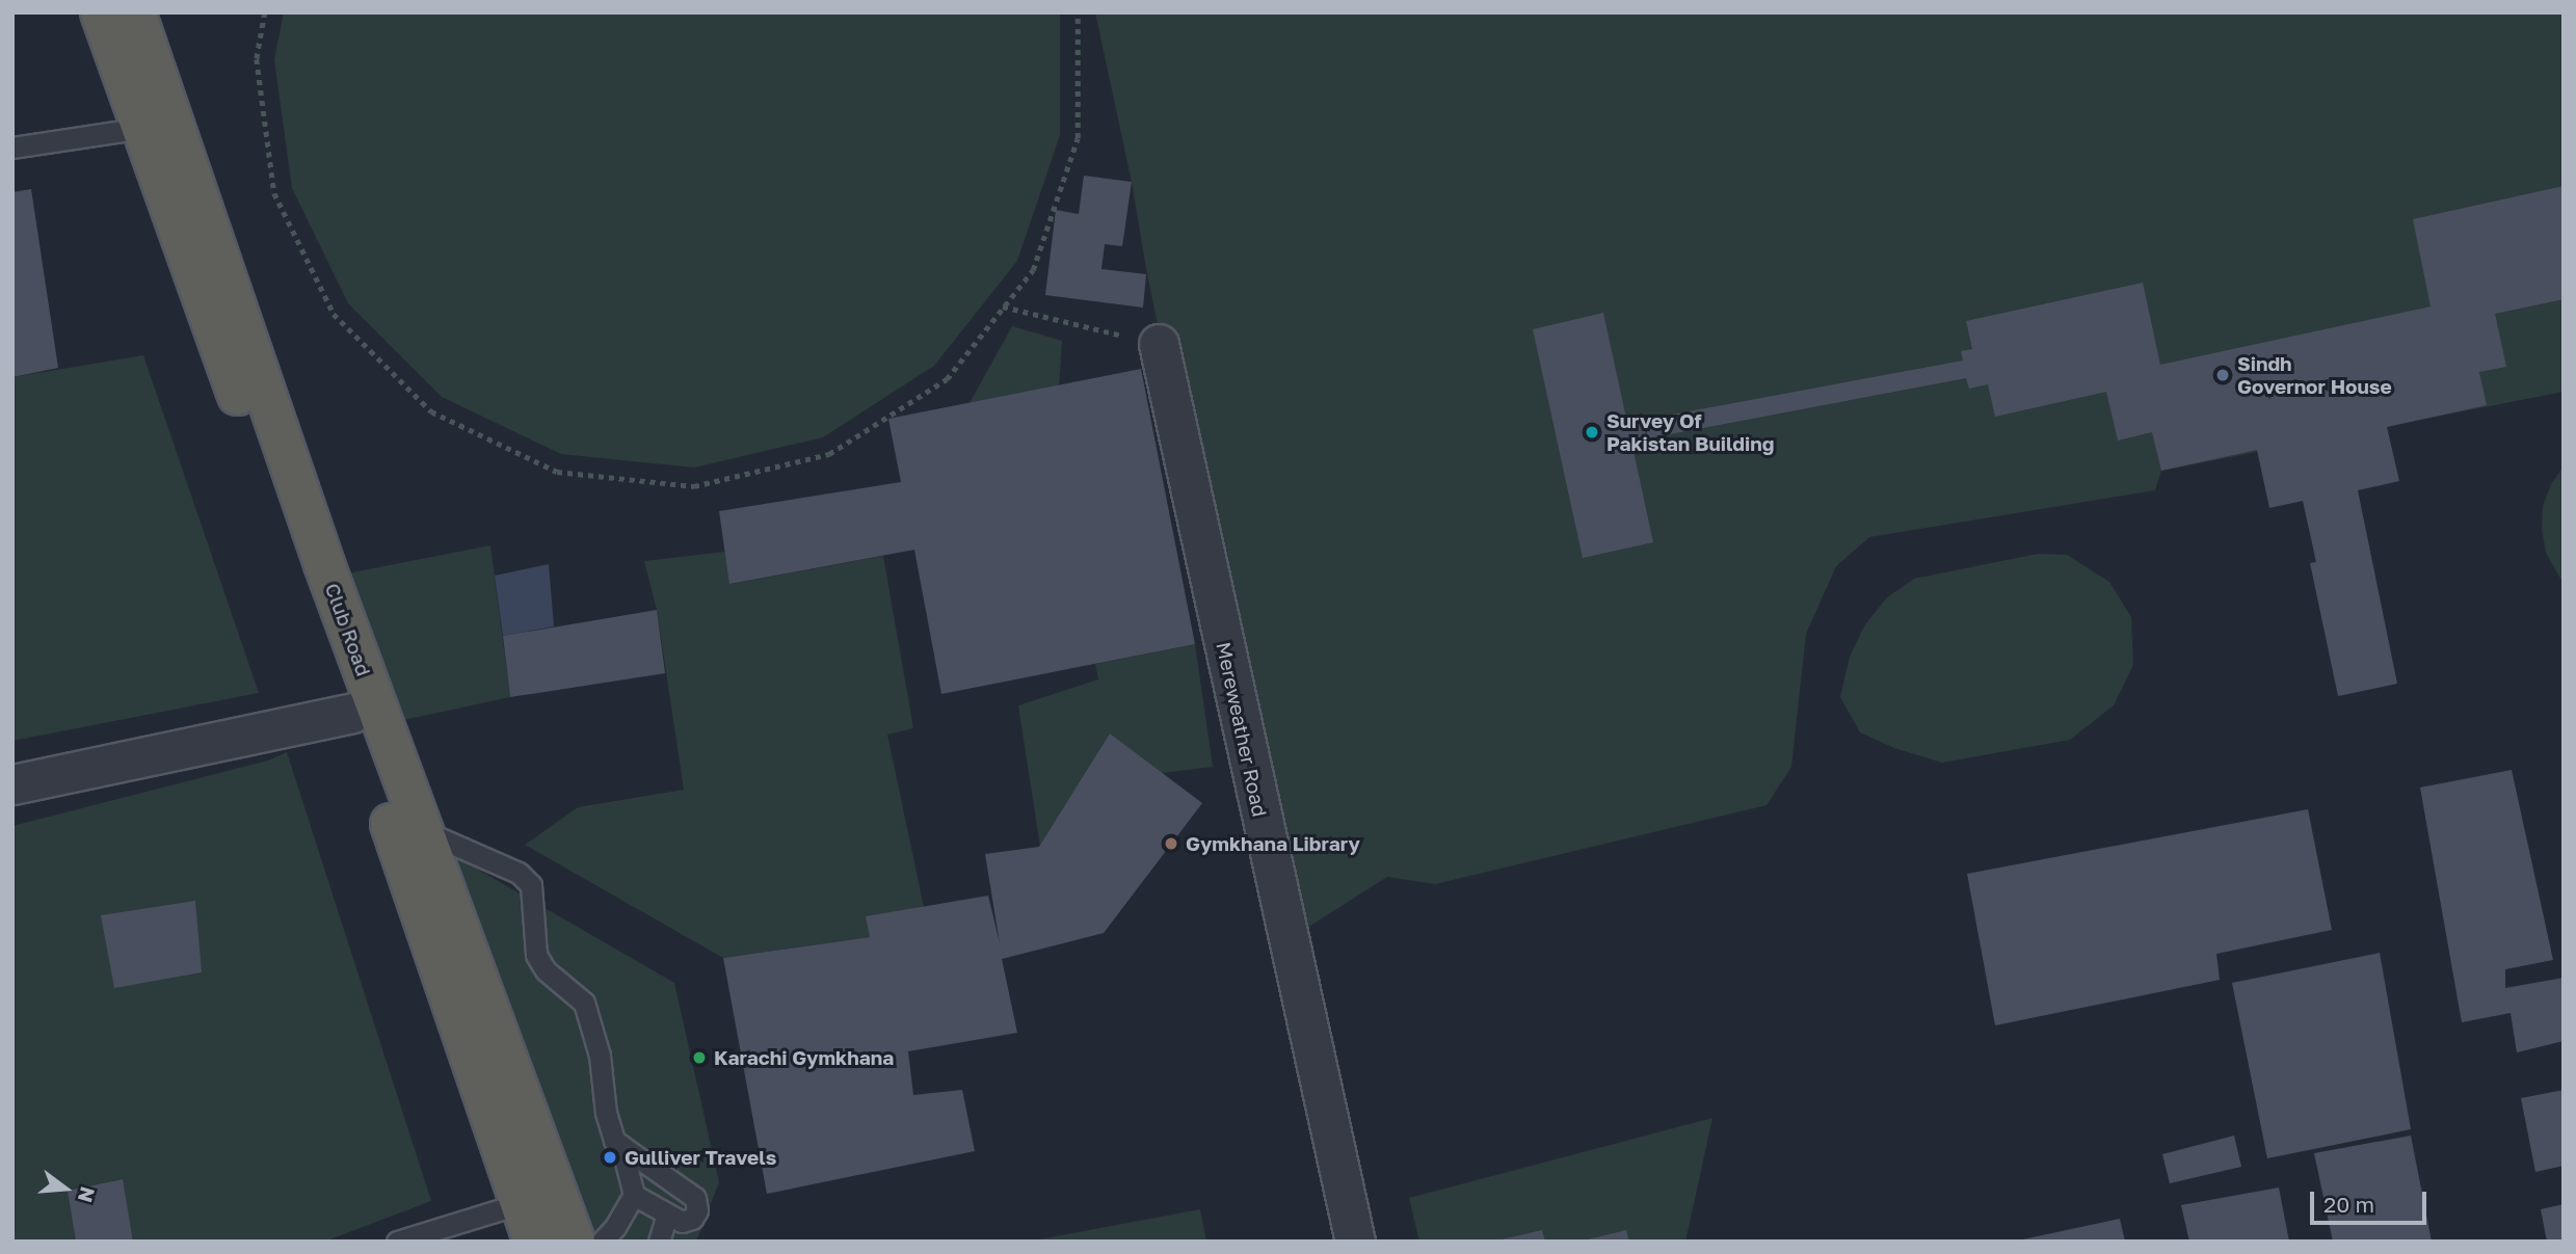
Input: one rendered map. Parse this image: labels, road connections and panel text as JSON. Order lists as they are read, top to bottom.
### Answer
{
  "streets": {
    "highway": ["Club Road"],
    "street": ["Mereweather Road"]
  },
  "places": [
    "Sindh Governor House",
    "Survey Of Pakistan Building",
    "Gymkhana Library",
    "Karachi Gymkhana",
    "Gulliver Travels"
  ],
  "scale_bar": "20 m",
  "north": "right"
}
